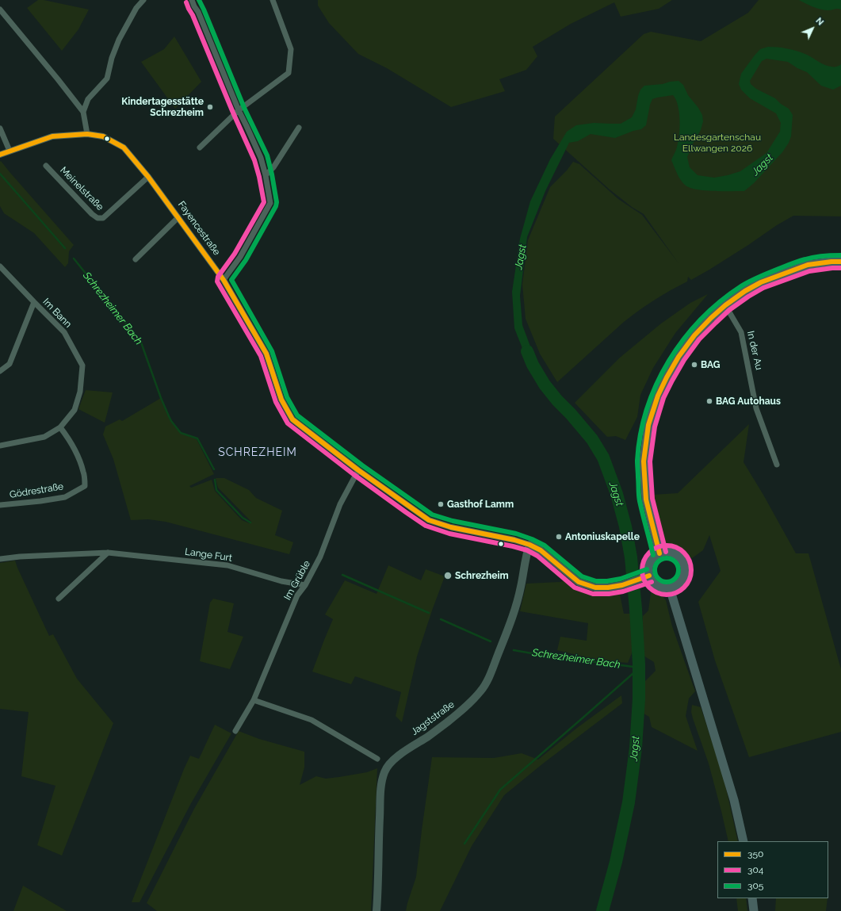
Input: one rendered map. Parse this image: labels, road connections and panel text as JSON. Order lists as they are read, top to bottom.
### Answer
{
  "streets": {
    "main road": ["Fayencestraße", "Jagststraße"],
    "street": [
      "Meinelstraße",
      "Im Bann",
      "In der Au",
      "Gödrestraße",
      "Lange Furt",
      "Im Grüble"
    ]
  },
  "crossings": [
    ["Meinelstraße", "Fayencestraße"],
    ["Fayencestraße", "Im Grüble"],
    ["Fayencestraße", "Jagststraße"],
    ["Im Bann", "Gödrestraße"],
    ["Lange Furt", "Im Grüble"]
  ],
  "districts": ["SCHREZHEIM"],
  "water": ["Jagst", "Schrezheimer Bach"],
  "parks": ["Landesgartenschau Ellwangen 2026"],
  "places": [
    "Kindertagesstätte Schrezheim",
    "BAG",
    "BAG Autohaus",
    "Gasthof Lamm",
    "Antoniuskapelle",
    "Schrezheim"
  ],
  "lines": ["transit line 305", "transit line 304", "transit line 350"],
  "legend": ["350", "304", "305"],
  "north": "top right"
}
